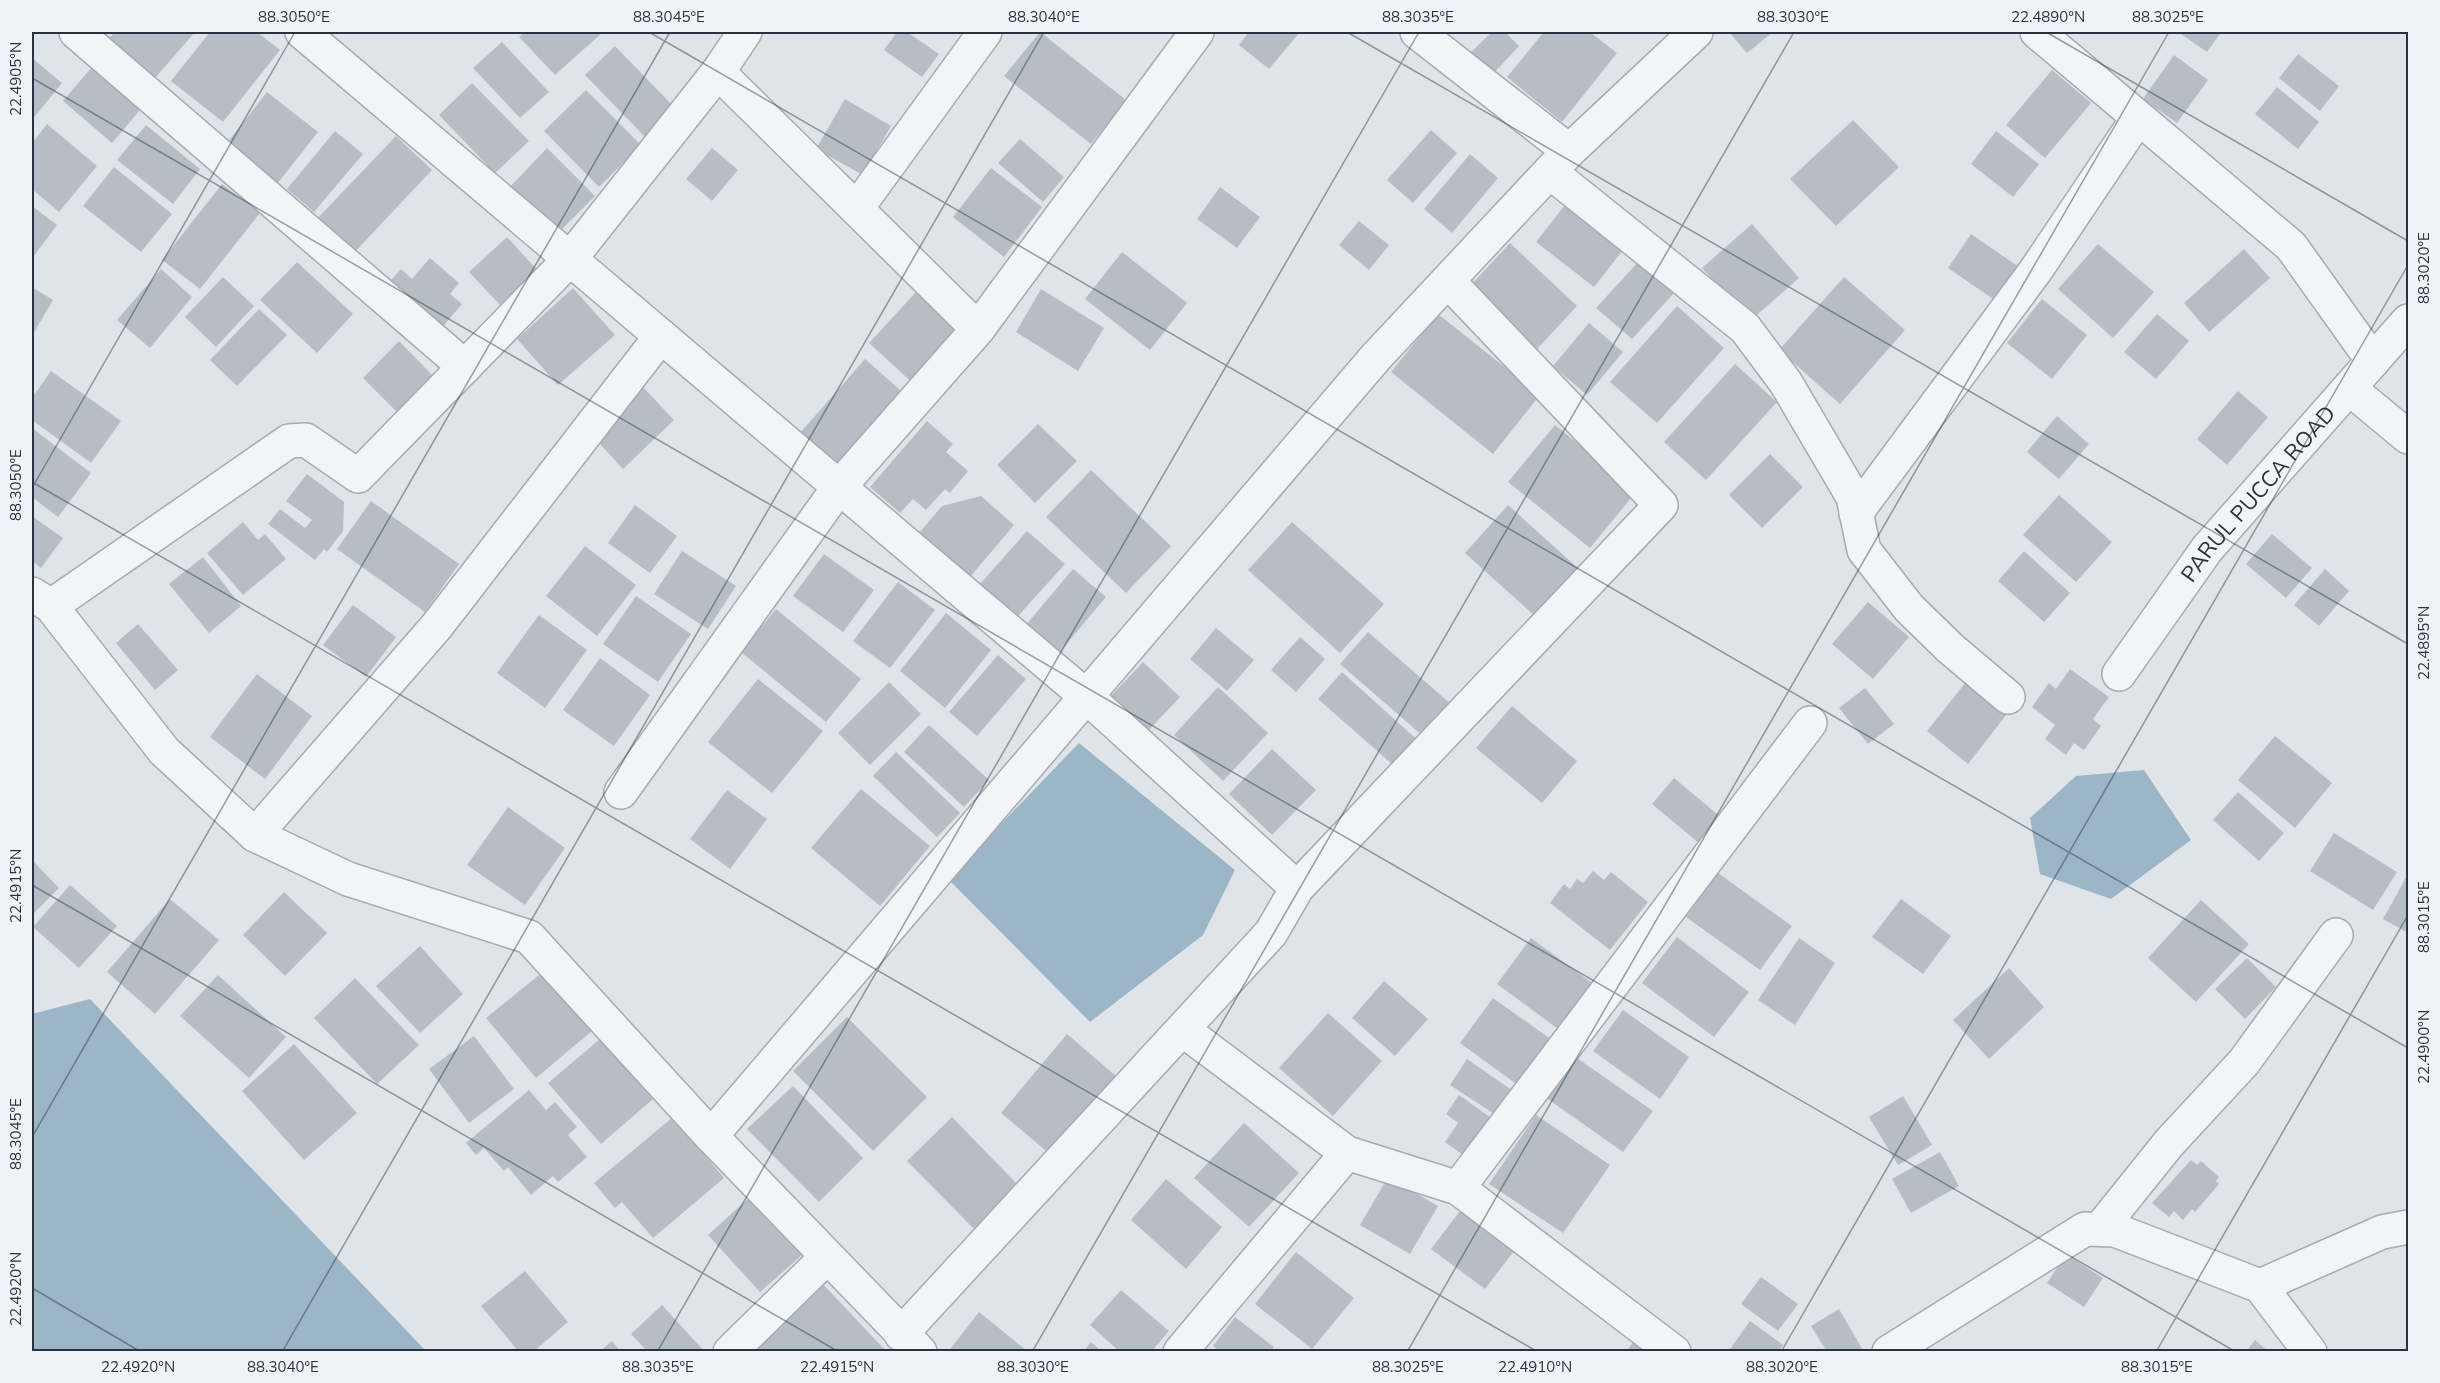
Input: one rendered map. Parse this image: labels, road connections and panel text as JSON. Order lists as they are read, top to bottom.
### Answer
{
  "streets": {
    "street": ["PARUL PUCCA ROAD"]
  },
  "coordinates": [
    "88.3050°E",
    "88.3045°E",
    "88.3040°E",
    "88.3035°E",
    "88.3030°E",
    "22.4890°N",
    "88.3025°E",
    "22.4905°N",
    "88.3020°E",
    "22.4895°N",
    "22.4915°N",
    "88.3015°E",
    "22.4900°N",
    "22.4920°N",
    "22.4910°N"
  ]
}
